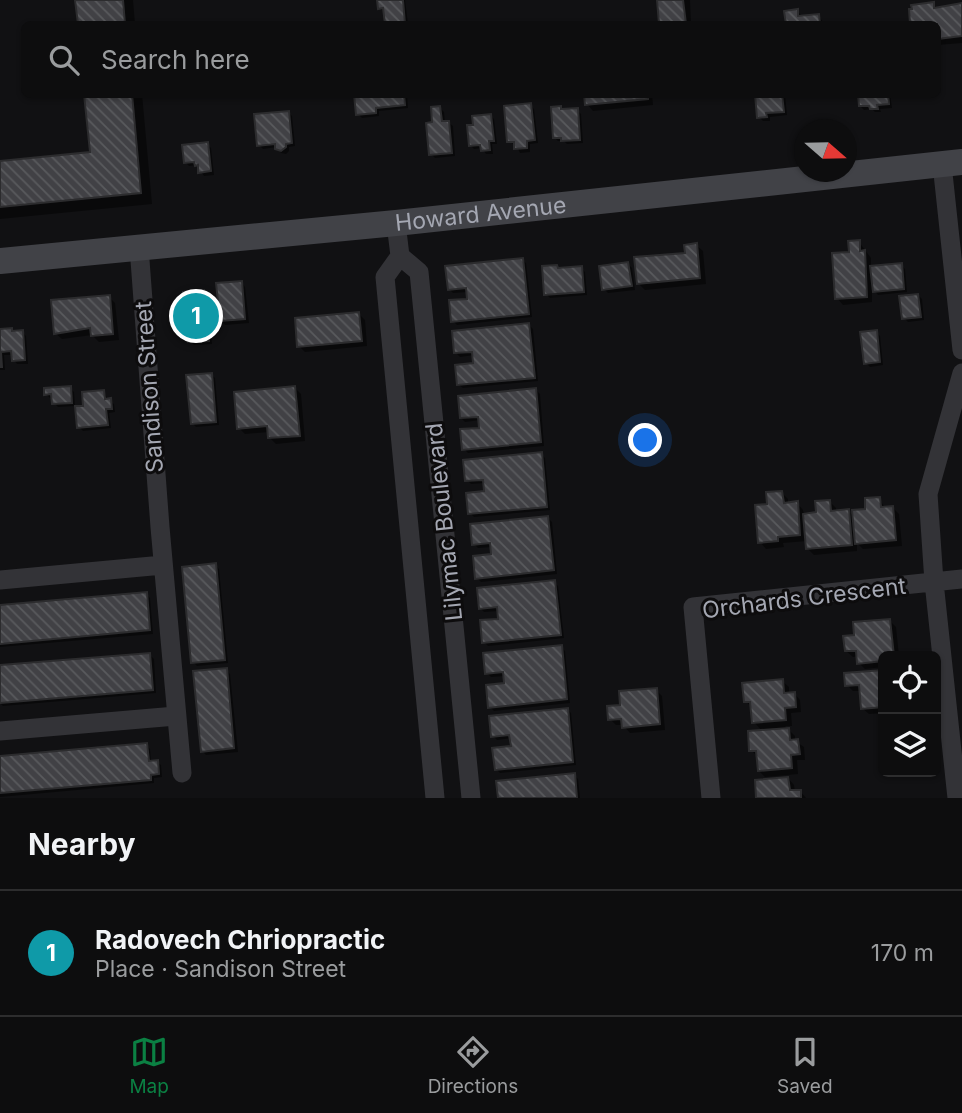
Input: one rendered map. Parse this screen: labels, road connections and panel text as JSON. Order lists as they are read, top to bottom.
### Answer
{
  "streets": {
    "street": [
      "Howard Avenue",
      "Sandison Street",
      "Lilymac Boulevard",
      "Orchards Crescent"
    ]
  },
  "crossings": [
    ["Howard Avenue", "Sandison Street"]
  ],
  "north": "right",
  "page": {
    "search": "Search here",
    "pins": "1",
    "heading": "Nearby",
    "list": [
      {
        "mark": "1",
        "name": "Radovech Chriopractic",
        "note": "Place · Sandison Street",
        "value": "170 m"
      }
    ],
    "nav": ["Map", "Directions", "Saved"]
  }
}
